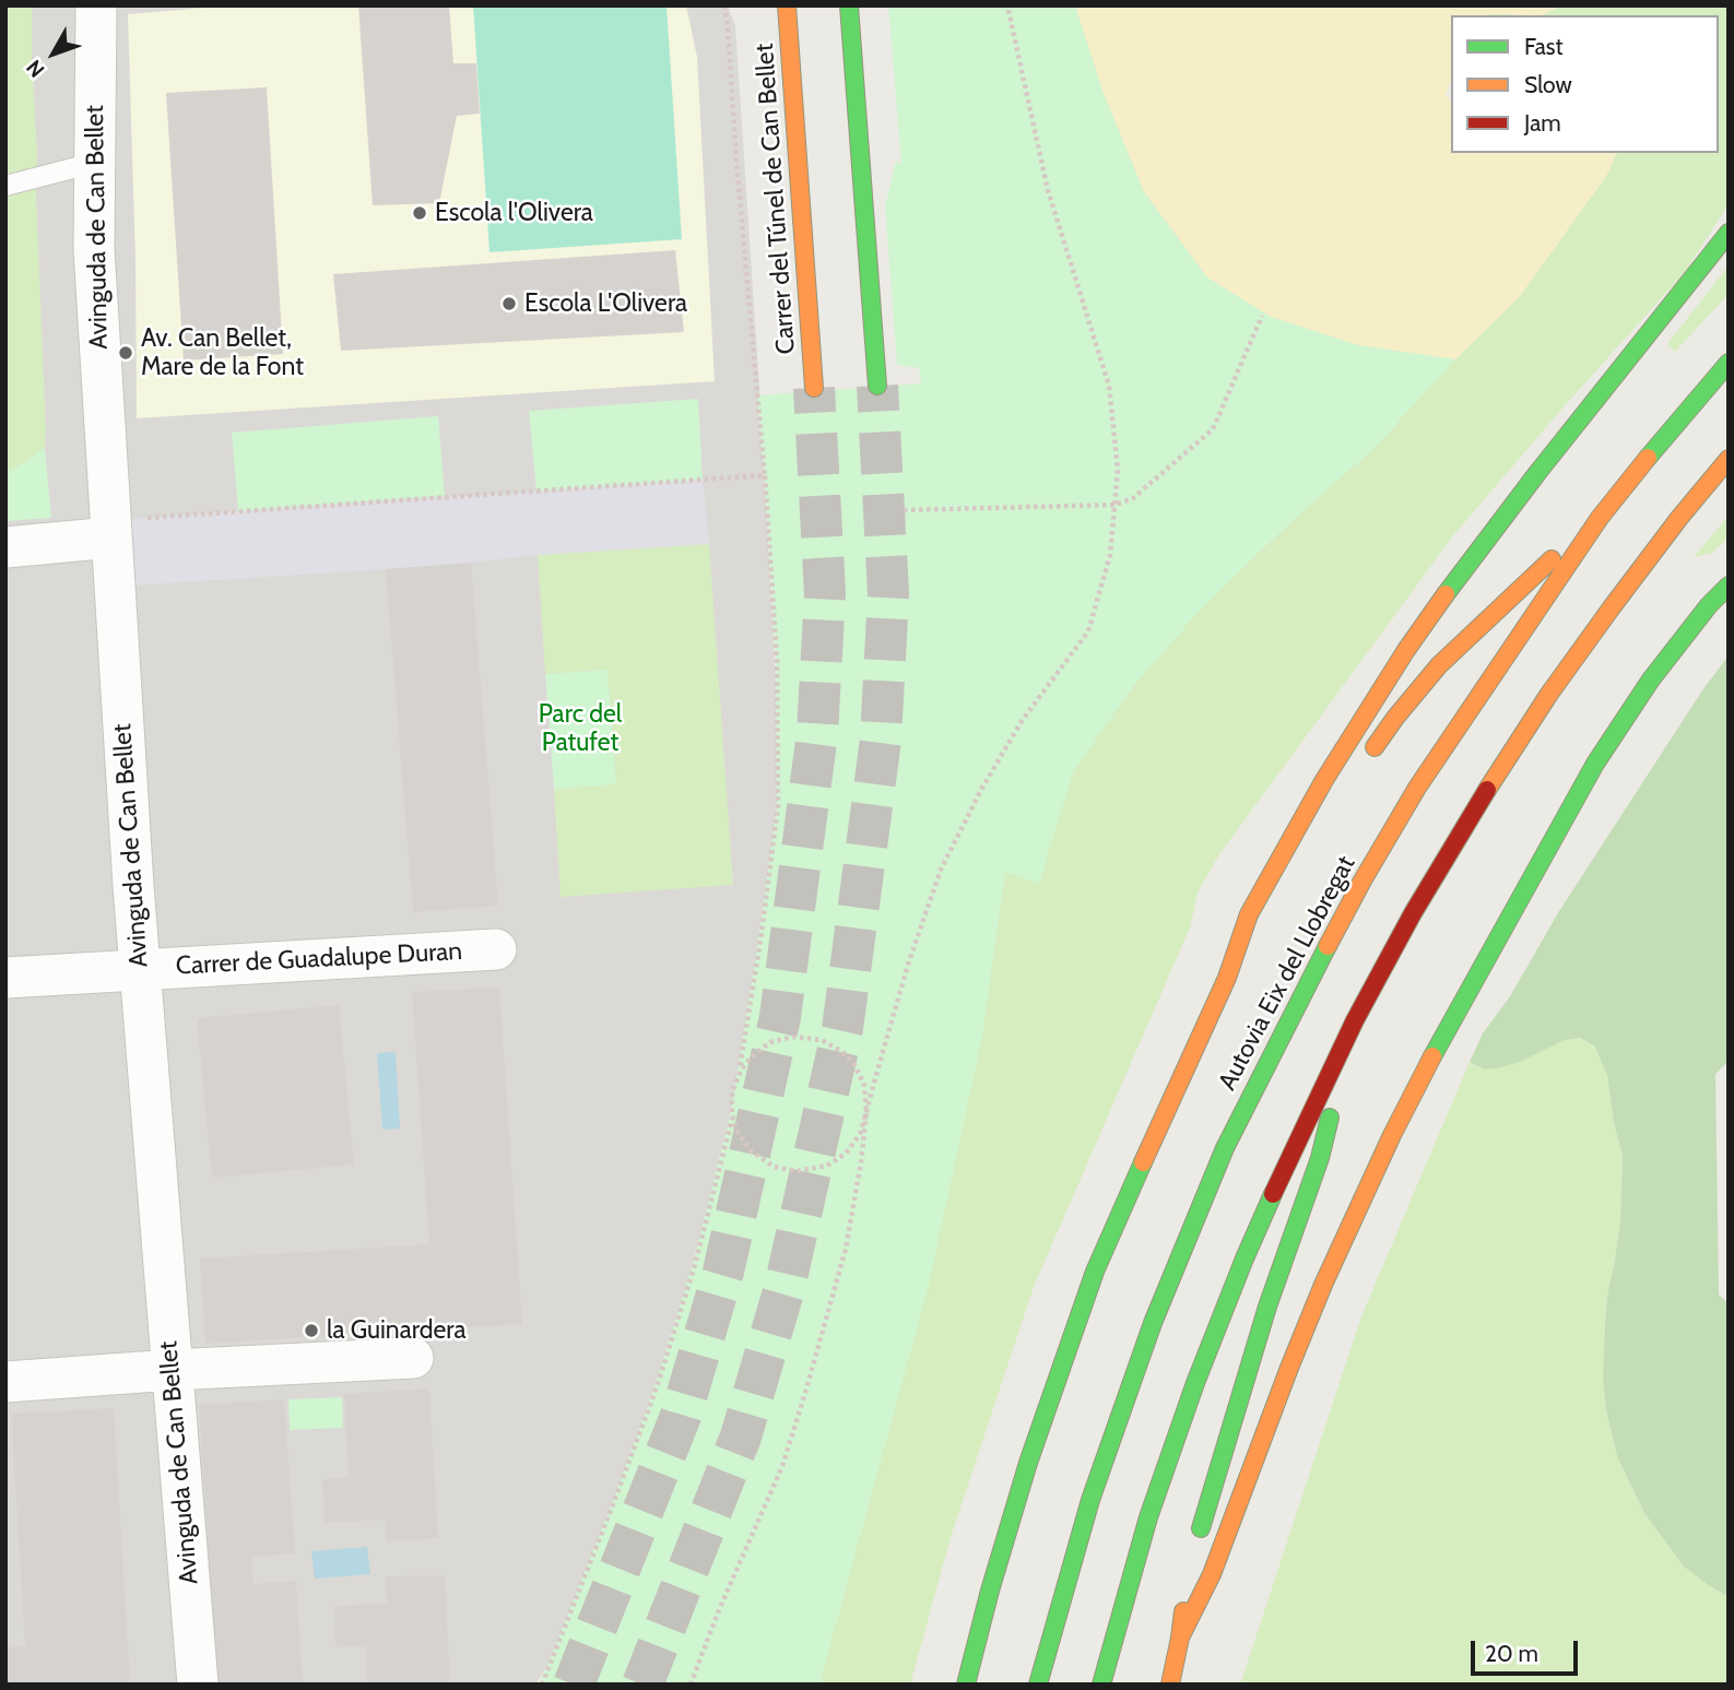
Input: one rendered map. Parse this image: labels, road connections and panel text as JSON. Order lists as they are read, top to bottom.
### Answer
{
  "streets": {
    "main road": ["Carrer del Túnel de Can Bellet", "Autovia Eix del Llobregat"],
    "street": ["Avinguda de Can Bellet", "Carrer de Guadalupe Duran"]
  },
  "crossings": [
    ["Avinguda de Can Bellet", "Carrer de Guadalupe Duran"]
  ],
  "parks": ["Parc del Patufet"],
  "places": [
    "Escola l'Olivera",
    "Escola L'Olivera",
    "Av. Can Bellet, Mare de la Font",
    "la Guinardera"
  ],
  "legend": ["Fast", "Slow", "Jam"],
  "scale_bar": "20 m",
  "north": "bottom left"
}
